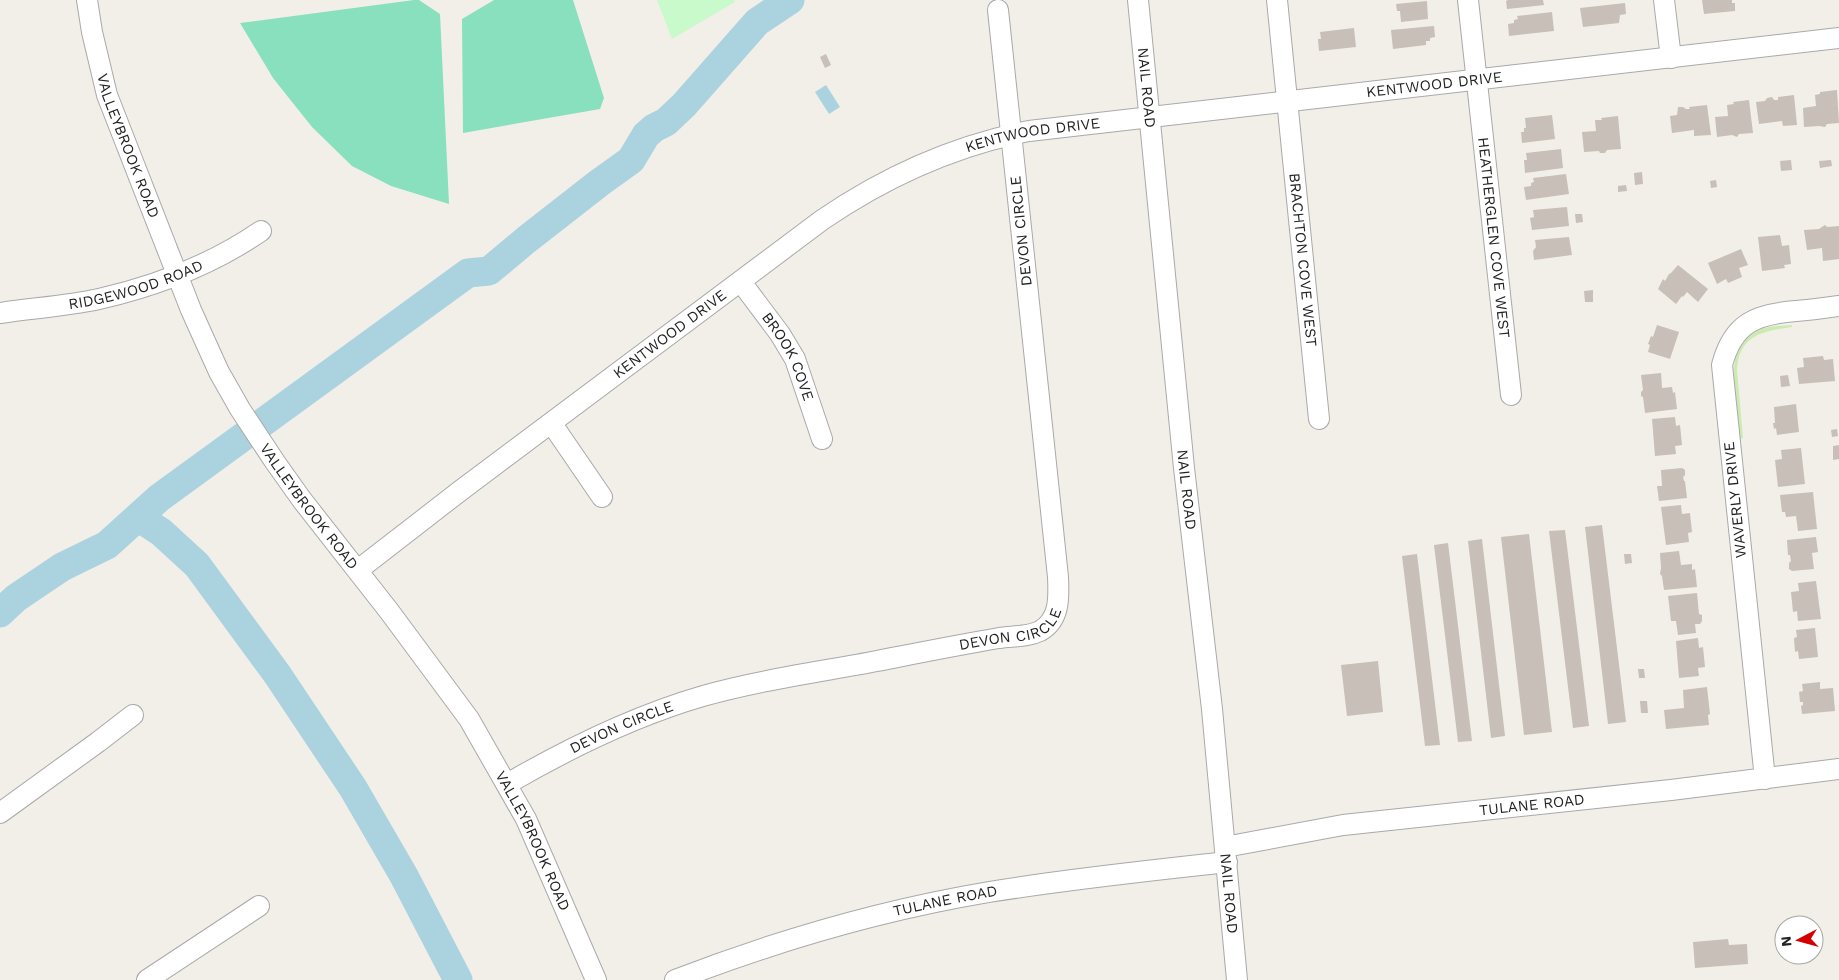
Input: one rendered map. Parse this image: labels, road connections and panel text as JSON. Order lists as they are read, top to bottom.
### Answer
{
  "streets": {
    "street": [
      "KENTWOOD DRIVE",
      "NAIL ROAD",
      "VALLEYBROOK ROAD",
      "DEVON CIRCLE",
      "HEATHERGLEN COVE WEST",
      "BRACHTON COVE WEST",
      "RIDGEWOOD ROAD",
      "BROOK COVE",
      "WAVERLY DRIVE",
      "TULANE ROAD"
    ]
  },
  "crossings": [
    ["KENTWOOD DRIVE", "NAIL ROAD"],
    ["KENTWOOD DRIVE", "VALLEYBROOK ROAD"],
    ["KENTWOOD DRIVE", "DEVON CIRCLE"],
    ["KENTWOOD DRIVE", "HEATHERGLEN COVE WEST"],
    ["KENTWOOD DRIVE", "BRACHTON COVE WEST"],
    ["KENTWOOD DRIVE", "BROOK COVE"],
    ["NAIL ROAD", "TULANE ROAD"],
    ["VALLEYBROOK ROAD", "DEVON CIRCLE"],
    ["VALLEYBROOK ROAD", "RIDGEWOOD ROAD"],
    ["WAVERLY DRIVE", "TULANE ROAD"]
  ],
  "north": "left"
}
